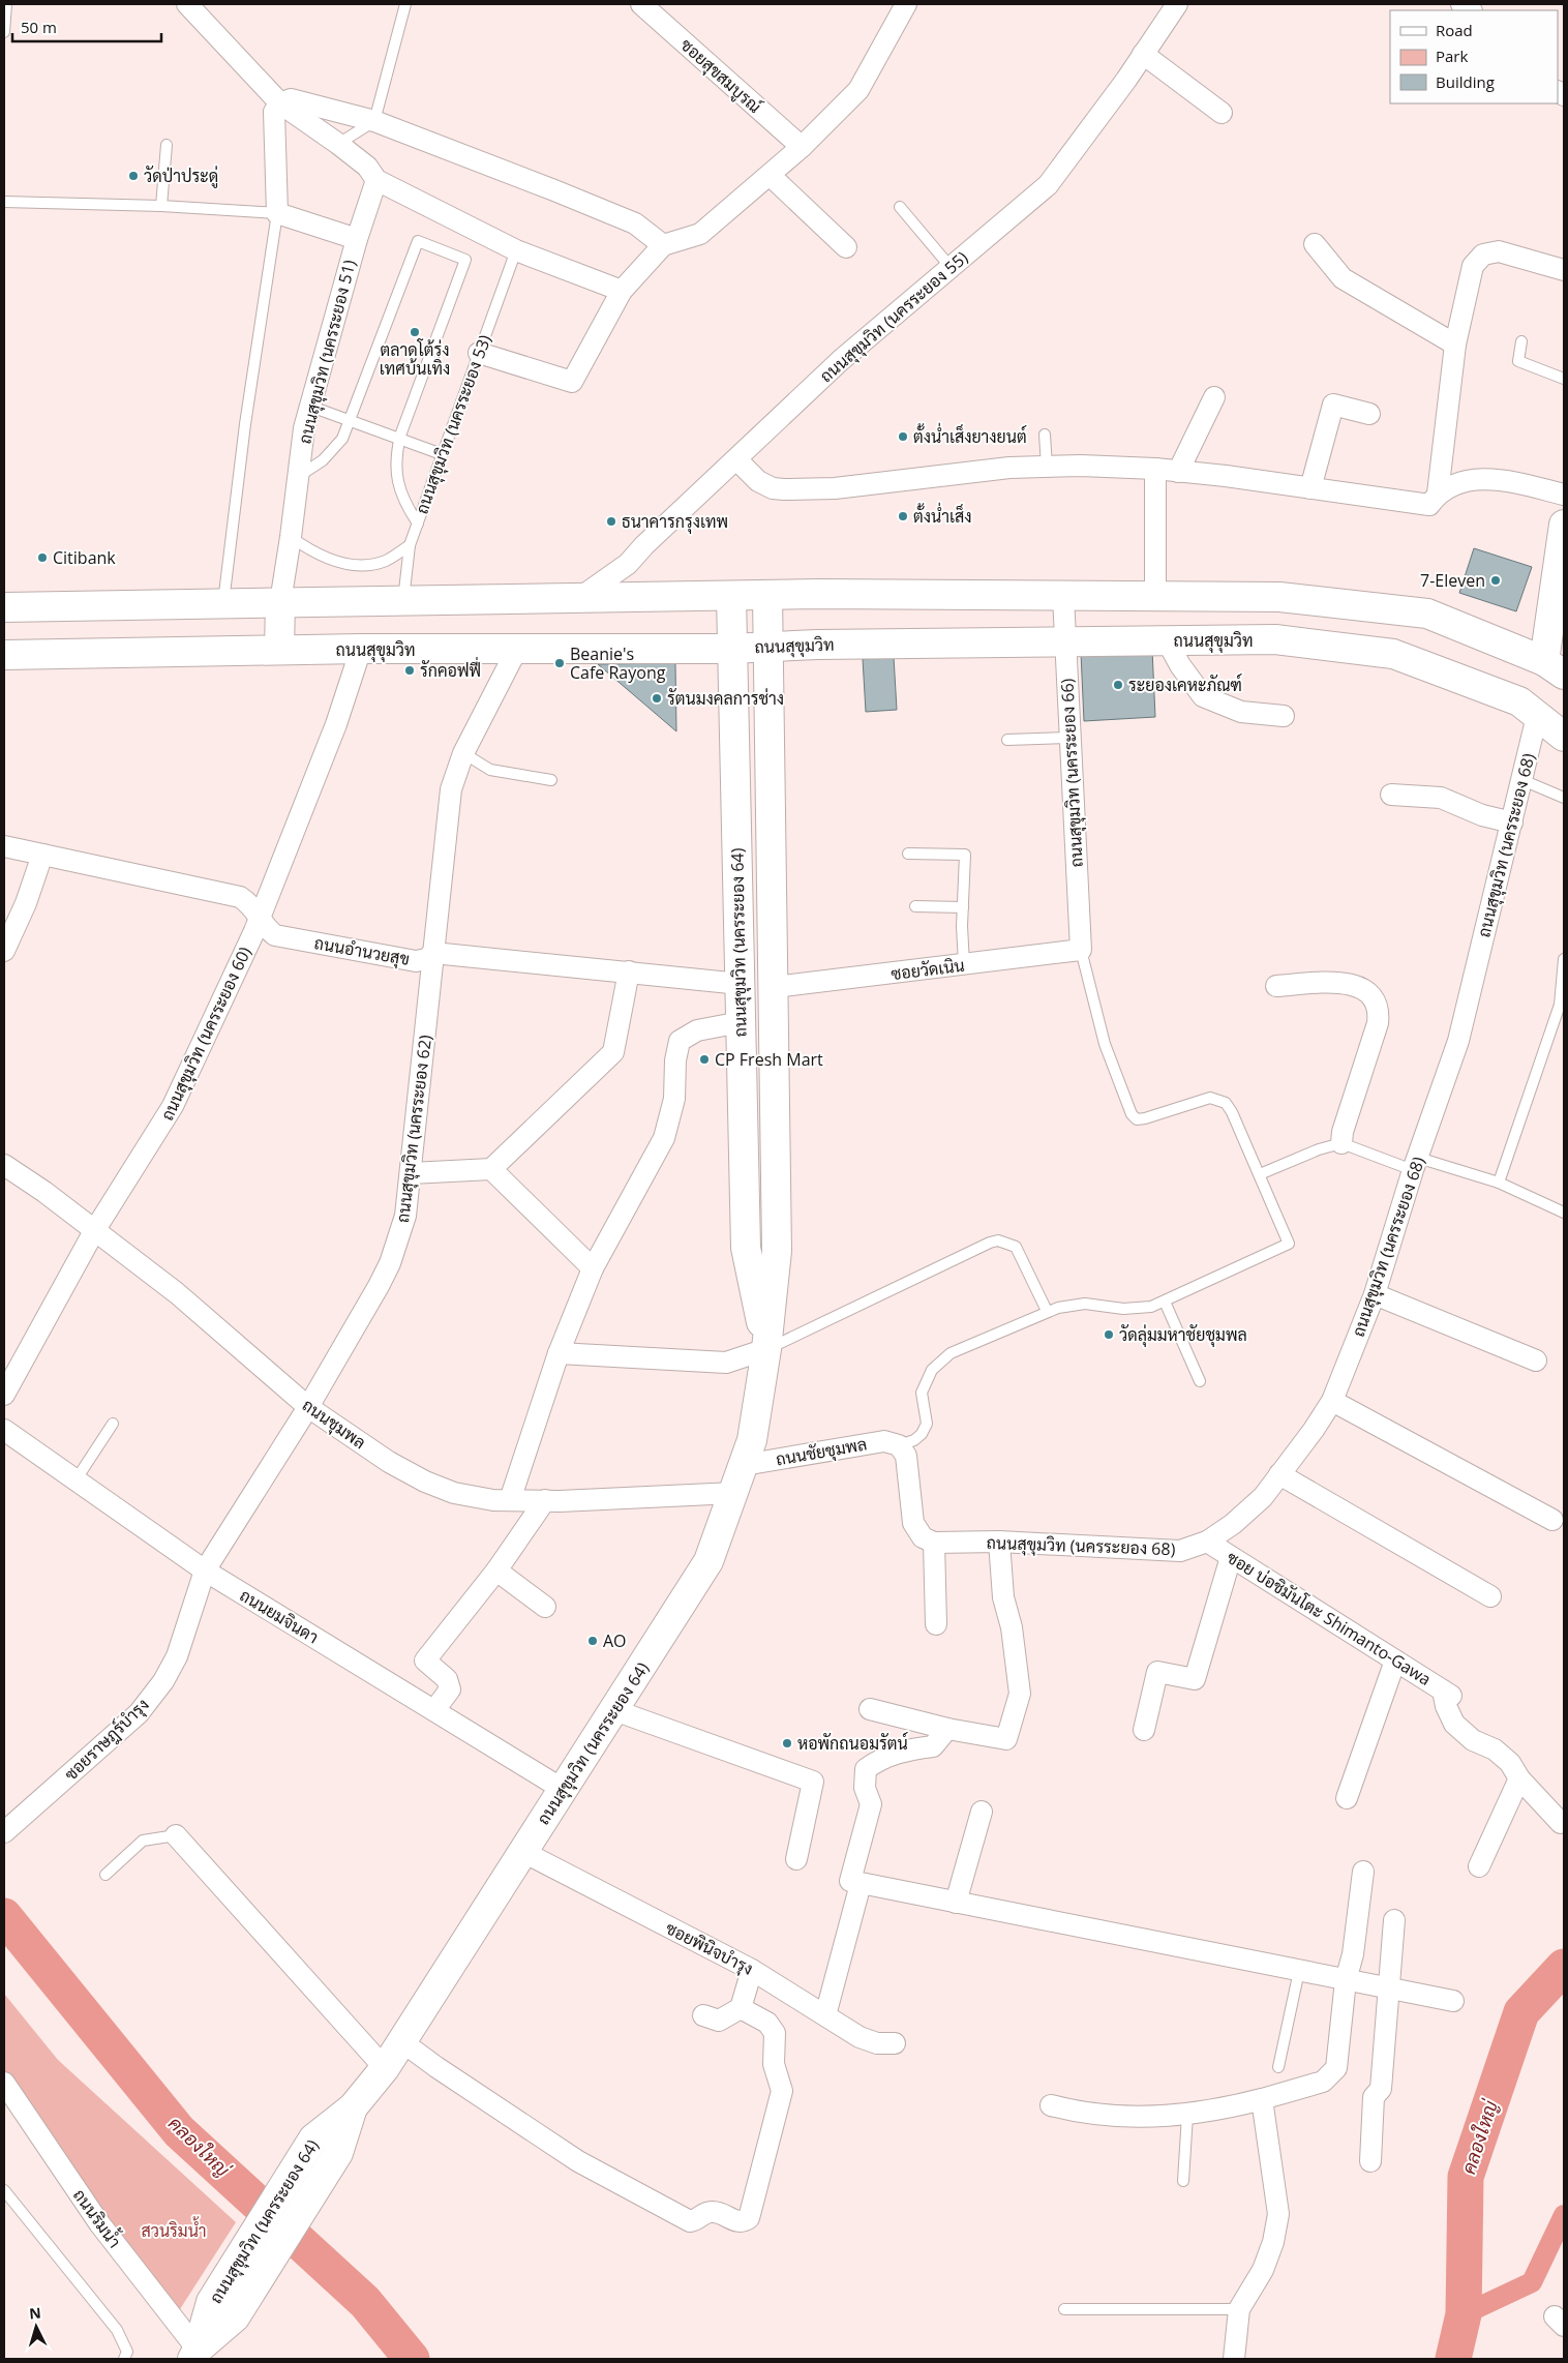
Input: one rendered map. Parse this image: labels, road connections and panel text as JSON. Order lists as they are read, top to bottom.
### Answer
{
  "streets": {
    "main road": ["ถนนสุขุมวิท (นครระยอง 51)", "ถนนสุขุมวิท", "ถนนสุขุมวิท (นครระยอง 64)"],
    "street": [
      "ซอยสุขสมบูรณ์",
      "ถนนสุขุมวิท (นครระยอง 55)",
      "ถนนสุขุมวิท (นครระยอง 66)",
      "ถนนสุขุมวิท (นครระยอง 68)",
      "ถนนอำนวยสุข",
      "ซอยวัดเนิน",
      "ถนนสุขุมวิท (นครระยอง 60)",
      "ถนนสุขุมวิท (นครระยอง 62)",
      "ถนนชุมพล",
      "ถนนชัยชุมพล",
      "ถนนยมจินดา",
      "ซอย บ่อชิมันโตะ Shimanto-Gawa",
      "ซอยราษฎร์บำรุง",
      "ซอยพินิจบำรุง",
      "ถนนริมน้ำ"
    ],
    "lane": ["ถนนสุขุมวิท (นครระยอง 53)"]
  },
  "crossings": [
    ["ถนนสุขุมวิท (นครระยอง 51)", "ถนนสุขุมวิท"],
    ["ถนนสุขุมวิท", "ถนนสุขุมวิท (นครระยอง 66)"],
    ["ถนนสุขุมวิท", "ถนนสุขุมวิท (นครระยอง 68)"],
    ["ถนนสุขุมวิท", "ถนนสุขุมวิท (นครระยอง 64)"],
    ["ถนนสุขุมวิท", "ถนนสุขุมวิท (นครระยอง 60)"],
    ["ถนนสุขุมวิท", "ถนนสุขุมวิท (นครระยอง 62)"],
    ["ถนนสุขุมวิท (นครระยอง 66)", "ซอยวัดเนิน"],
    ["ถนนสุขุมวิท (นครระยอง 68)", "ซอย บ่อชิมันโตะ Shimanto-Gawa"],
    ["ถนนสุขุมวิท (นครระยอง 64)", "ถนนอำนวยสุข"],
    ["ถนนสุขุมวิท (นครระยอง 64)", "ซอยวัดเนิน"],
    ["ถนนสุขุมวิท (นครระยอง 64)", "ถนนชุมพล"],
    ["ถนนสุขุมวิท (นครระยอง 64)", "ถนนชัยชุมพล"],
    ["ถนนสุขุมวิท (นครระยอง 64)", "ถนนยมจินดา"],
    ["ถนนสุขุมวิท (นครระยอง 64)", "ซอยพินิจบำรุง"],
    ["ถนนสุขุมวิท (นครระยอง 64)", "ถนนริมน้ำ"],
    ["ถนนอำนวยสุข", "ถนนสุขุมวิท (นครระยอง 60)"],
    ["ถนนอำนวยสุข", "ถนนสุขุมวิท (นครระยอง 62)"],
    ["ถนนสุขุมวิท (นครระยอง 60)", "ถนนชุมพล"],
    ["ถนนสุขุมวิท (นครระยอง 62)", "ถนนชุมพล"],
    ["ถนนสุขุมวิท (นครระยอง 62)", "ถนนยมจินดา"],
    ["ถนนสุขุมวิท (นครระยอง 62)", "ซอยราษฎร์บำรุง"],
    ["ถนนยมจินดา", "ซอยราษฎร์บำรุง"]
  ],
  "water": ["คลองใหญ่"],
  "parks": ["สวนริมน้ำ"],
  "places": [
    "วัดป่าประดู่",
    "ตลาดโต้รุ่ง เทศบ้นเทิง",
    "ตั้งน่ำเส็งยางยนต์",
    "ตั้งน่ำเส็ง",
    "ธนาคารกรุงเทพ",
    "Citibank",
    "7-Eleven",
    "Beanie's Cafe Rayong",
    "รักคอฟฟี่",
    "ระยองเคหะภัณฑ์",
    "รัตนมงคลการช่าง",
    "CP Fresh Mart",
    "วัดลุ่มมหาชัยชุมพล",
    "AO",
    "หอพักถนอมรัตน์"
  ],
  "legend": ["Road", "Park", "Building"],
  "scale_bar": "50 m",
  "north": "top"
}
